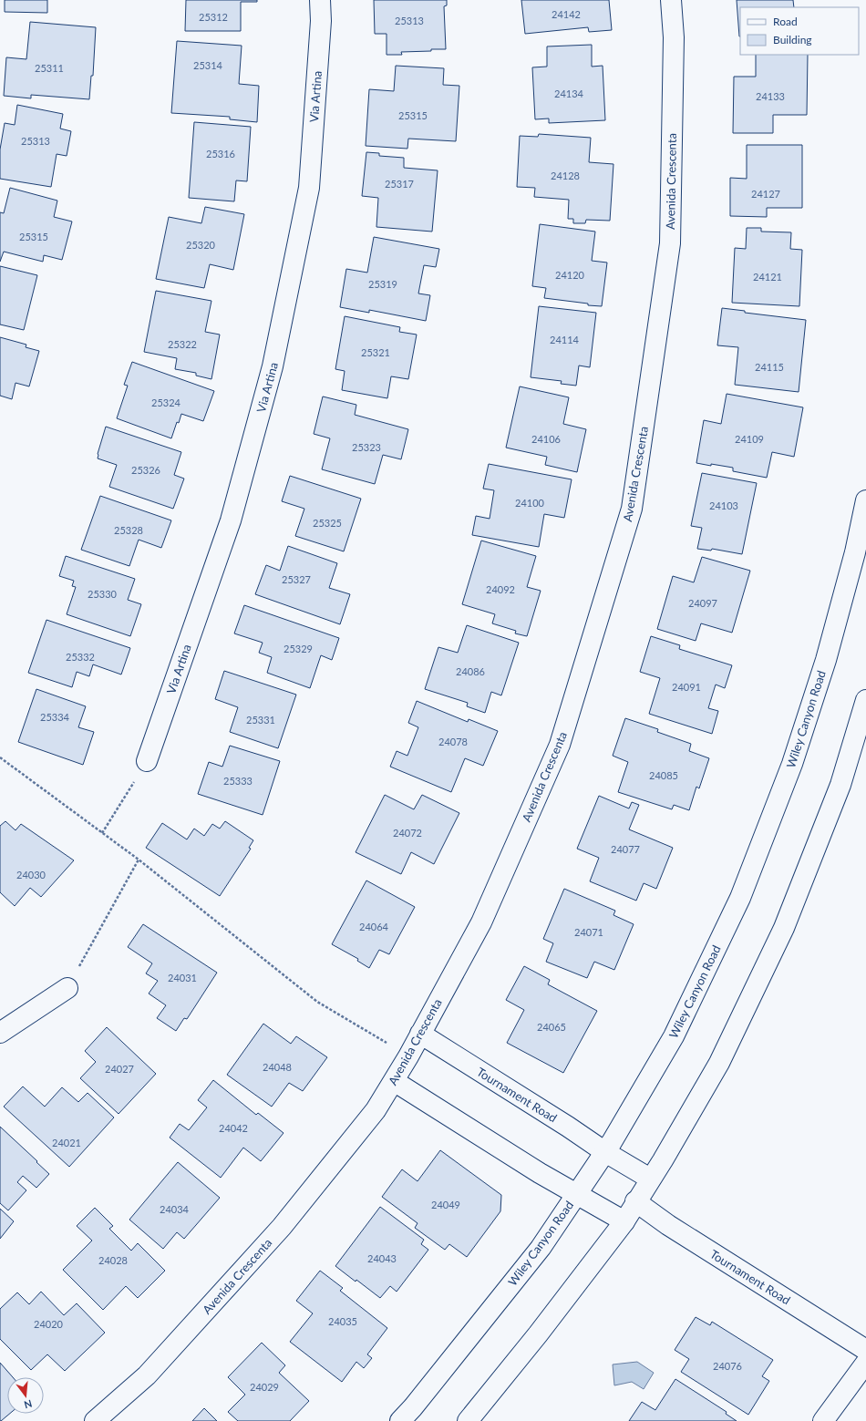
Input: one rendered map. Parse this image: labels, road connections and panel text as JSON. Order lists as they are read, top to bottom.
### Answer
{
  "streets": {
    "street": [
      "Via Artina",
      "Avenida Crescenta",
      "Wiley Canyon Road",
      "Tournament Road"
    ]
  },
  "crossings": [
    ["Avenida Crescenta", "Tournament Road"],
    ["Wiley Canyon Road", "Tournament Road"]
  ],
  "house_numbers": [
    "24142",
    "25312",
    "25313",
    "25314",
    "25311",
    "24134",
    "24133",
    "25315",
    "25313",
    "25316",
    "24128",
    "25317",
    "24127",
    "25315",
    "25320",
    "24120",
    "24121",
    "25319",
    "24114",
    "25322",
    "25321",
    "24115",
    "25324",
    "24106",
    "24109",
    "25323",
    "25326",
    "24100",
    "24103",
    "25325",
    "25328",
    "25327",
    "24092",
    "25330",
    "24097",
    "25329",
    "25332",
    "24086",
    "24091",
    "25334",
    "25331",
    "24078",
    "24085",
    "25333",
    "24072",
    "24077",
    "24030",
    "24064",
    "24071",
    "24031",
    "24065",
    "24048",
    "24027",
    "24042",
    "24021",
    "24049",
    "24034",
    "24043",
    "24028",
    "24035",
    "24020",
    "24076",
    "24029"
  ],
  "legend": ["Road", "Building"],
  "north": "bottom"
}
